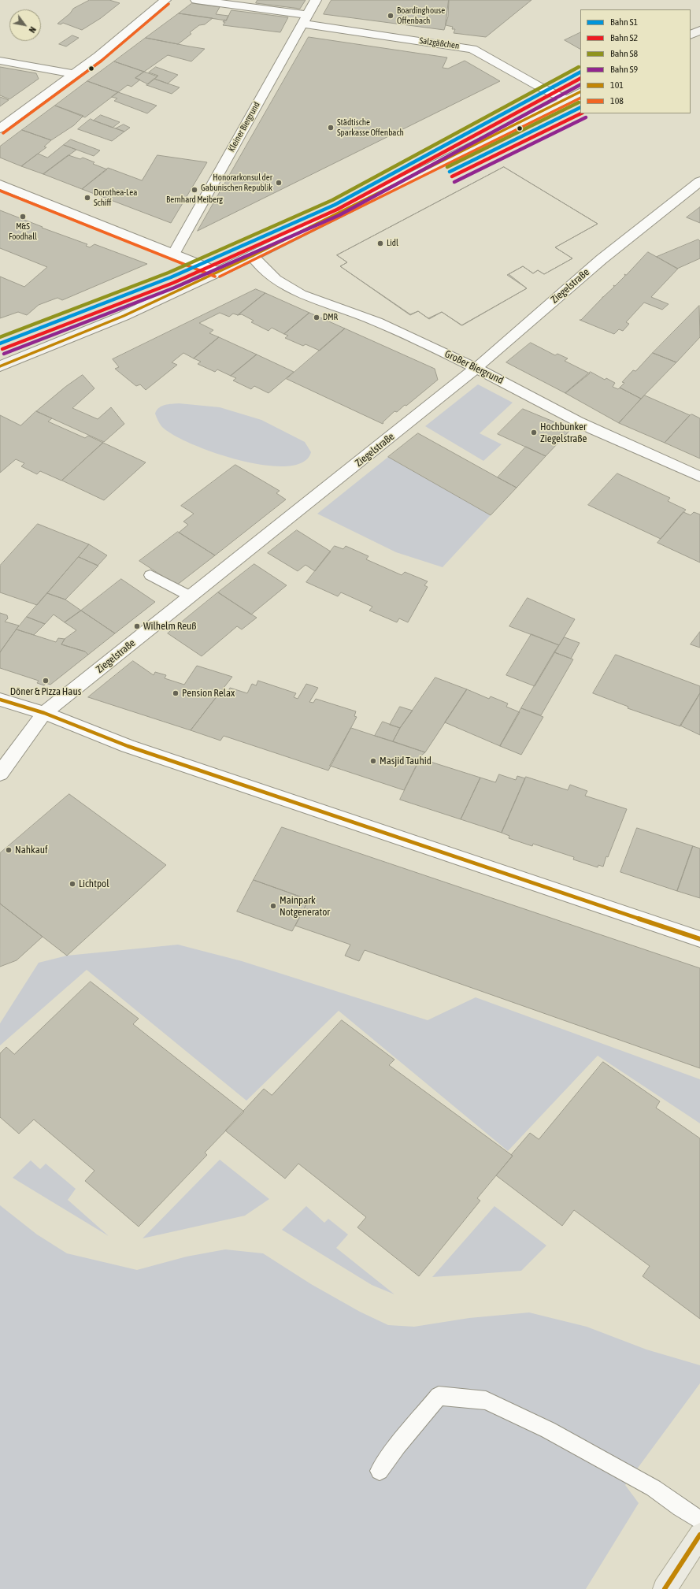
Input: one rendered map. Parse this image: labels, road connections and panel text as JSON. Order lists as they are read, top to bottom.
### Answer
{
  "streets": {
    "street": [
      "Salzgäßchen",
      "Kleiner Biergrund",
      "Ziegelstraße",
      "Großer Biergrund"
    ]
  },
  "crossings": [
    ["Salzgäßchen", "Kleiner Biergrund"],
    ["Ziegelstraße", "Großer Biergrund"]
  ],
  "places": [
    "Boardinghouse Offenbach",
    "Städtische Sparkasse Offenbach",
    "Honorarkonsul der Gabunischen Republik",
    "Bernhard Meiberg",
    "Dorothea-Lea Schiff",
    "M&S Foodhall",
    "Lidl",
    "DMR",
    "Hochbunker Ziegelstraße",
    "Wilhelm Reuß",
    "Döner & Pizza Haus",
    "Pension Relax",
    "Masjid Tauhid",
    "Nahkauf",
    "Lichtpol",
    "Mainpark Notgenerator"
  ],
  "lines": [
    "transit line 108",
    "rail line S8",
    "rail line S1",
    "rail line S2",
    "rail line S9",
    "transit line 101"
  ],
  "legend": [
    "Bahn S1",
    "Bahn S2",
    "Bahn S8",
    "Bahn S9",
    "101",
    "108"
  ],
  "north": "bottom right"
}
